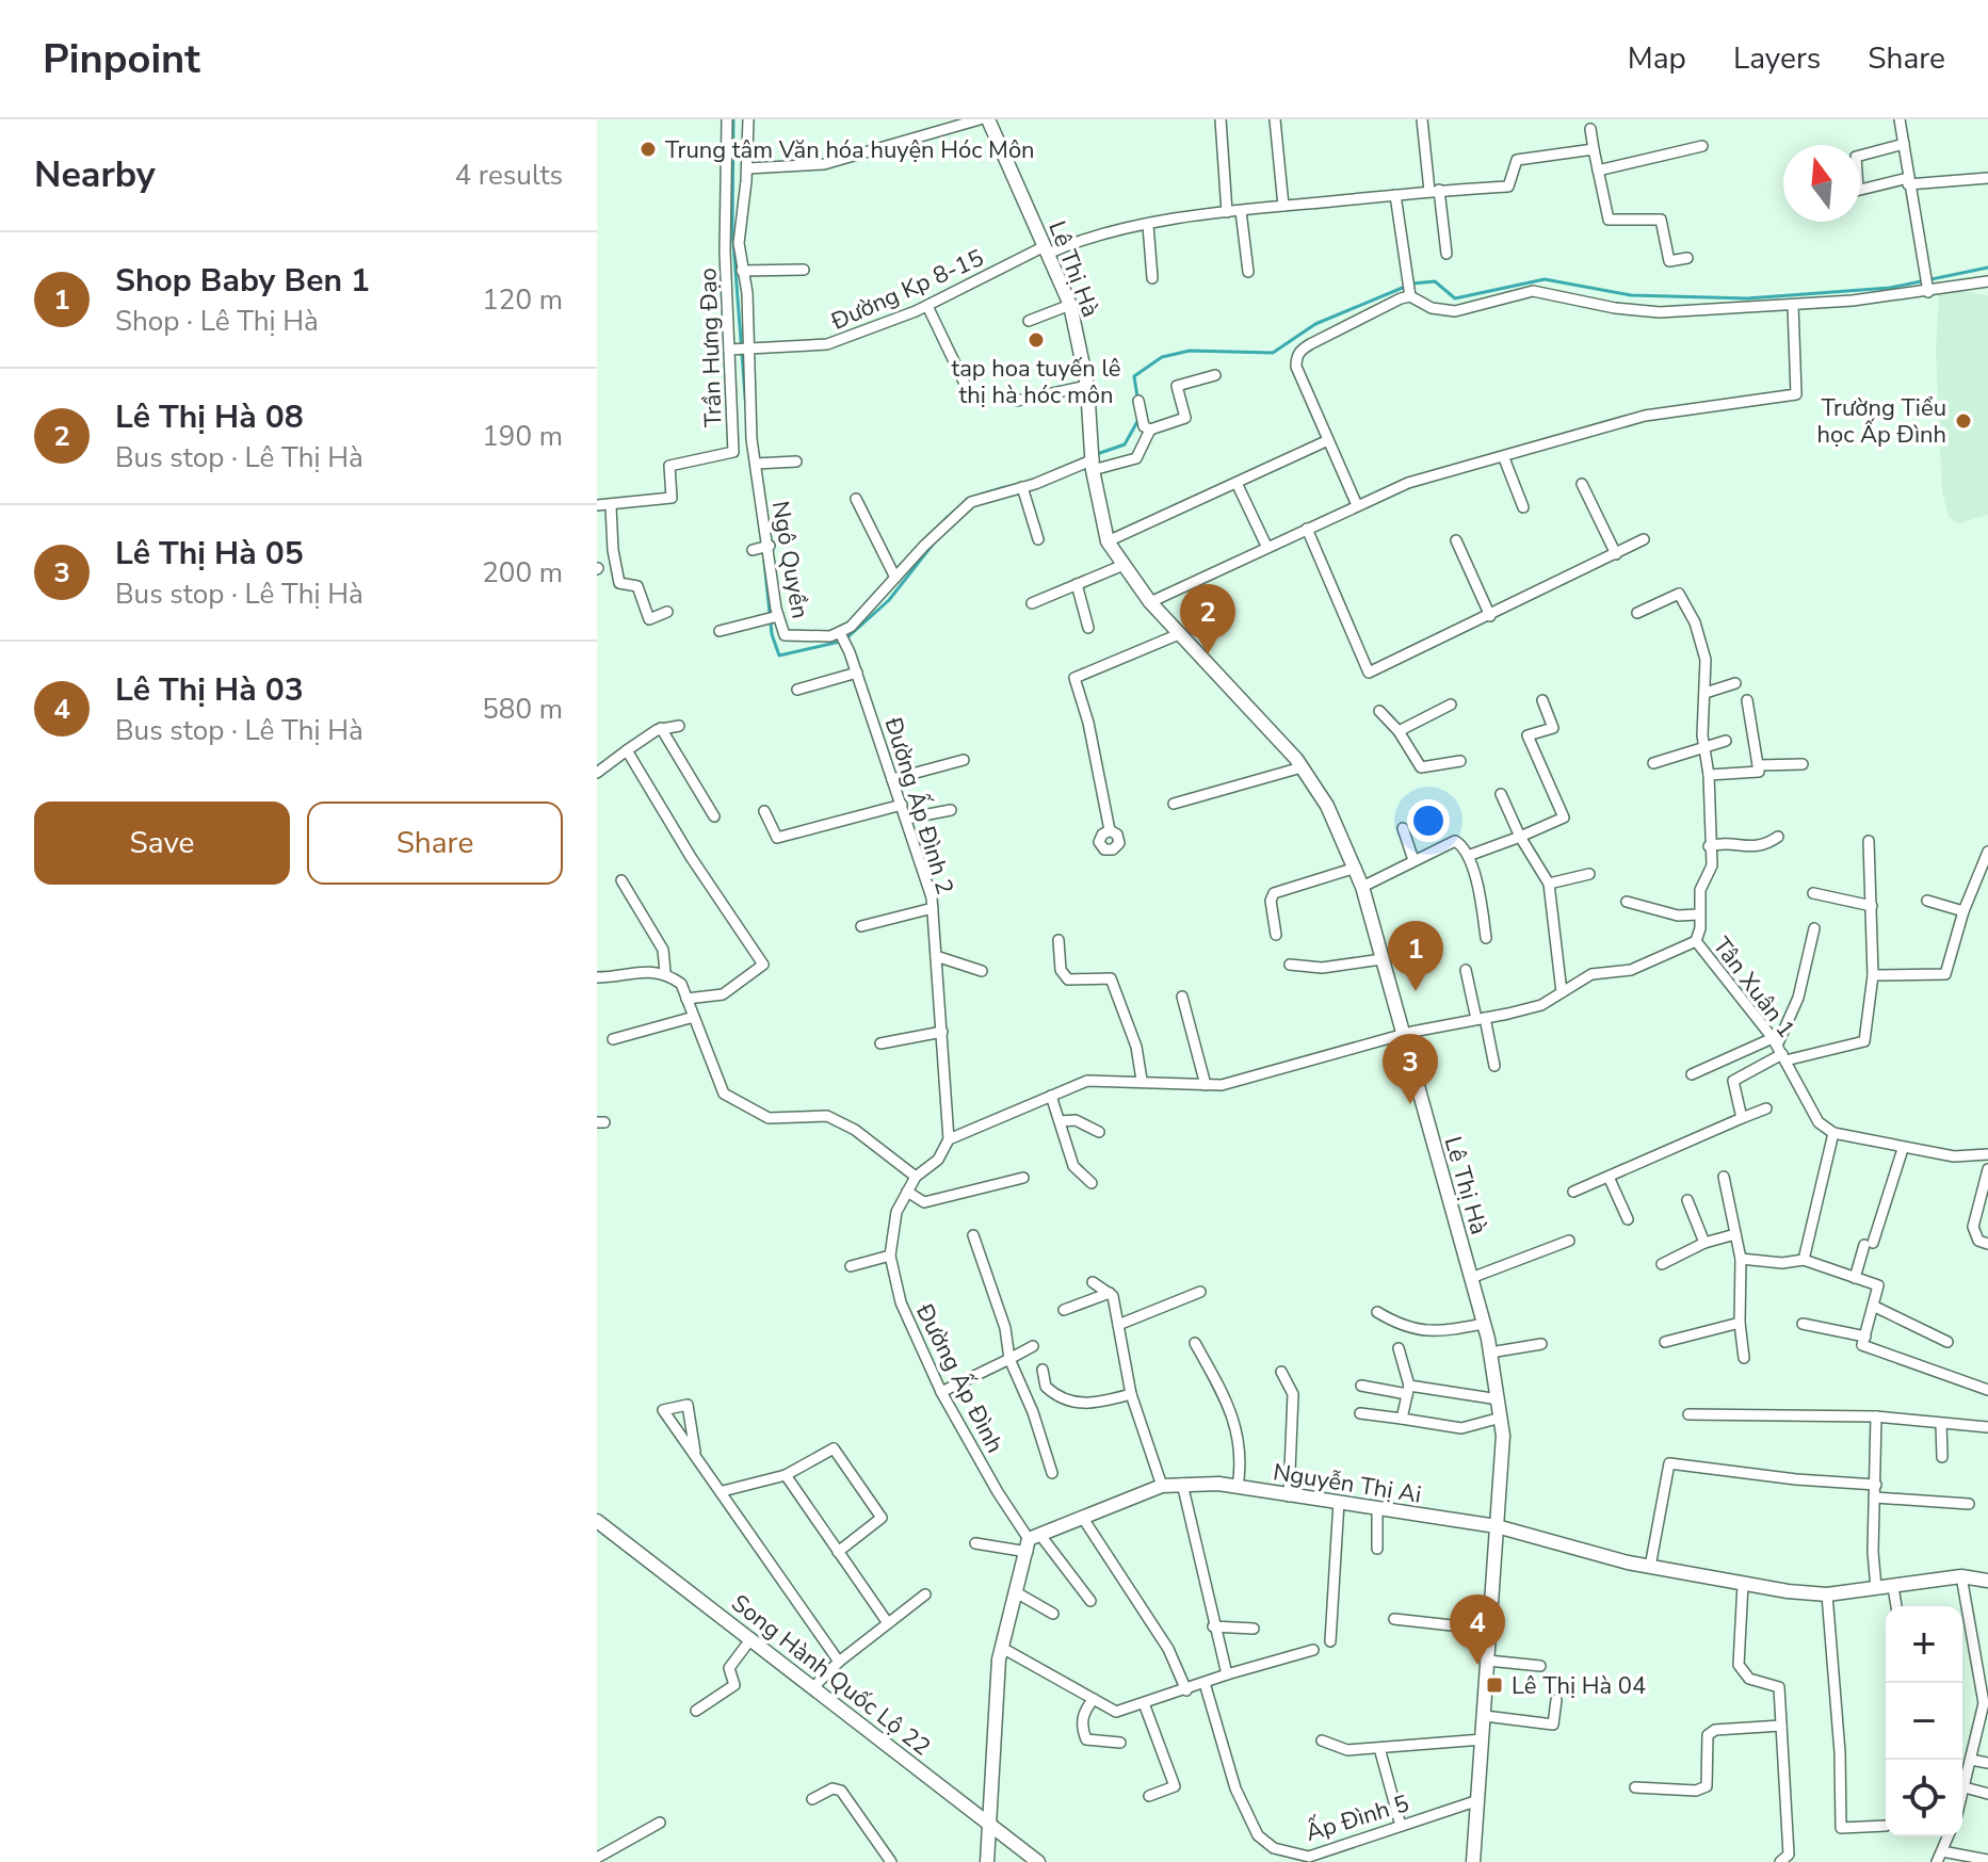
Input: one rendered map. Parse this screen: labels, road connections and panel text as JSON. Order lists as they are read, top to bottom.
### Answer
{
  "streets": {
    "street": [
      "Lê Thị Hà",
      "Đường Kp 8-15",
      "Trần Hưng Đạo",
      "Ngô Quyền",
      "Đường Ấp Đình 2",
      "Tân Xuân 1",
      "Đường Ấp Đình",
      "Nguyễn Thị Ai",
      "Song Hành Quốc Lộ 22",
      "Ấp Đình 5"
    ]
  },
  "crossings": [
    ["Lê Thị Hà", "Đường Kp 8-15"],
    ["Lê Thị Hà", "Ngô Quyền"],
    ["Lê Thị Hà", "Tân Xuân 1"],
    ["Lê Thị Hà", "Nguyễn Thị Ai"],
    ["Lê Thị Hà", "Ấp Đình 5"],
    ["Đường Kp 8-15", "Trần Hưng Đạo"],
    ["Đường Kp 8-15", "Ngô Quyền"],
    ["Ngô Quyền", "Đường Ấp Đình 2"],
    ["Đường Ấp Đình 2", "Tân Xuân 1"],
    ["Đường Ấp Đình 2", "Đường Ấp Đình"],
    ["Tân Xuân 1", "Đường Ấp Đình"],
    ["Đường Ấp Đình", "Nguyễn Thị Ai"]
  ],
  "places": {
    "other": ["Trung tâm Văn hóa huyện Hóc Môn", "tap hoa tuyến lê thị hà hóc môn", "Trường Tiểu học Ấp Đình"],
    "transit": ["Lê Thị Hà 04"]
  },
  "north": "top",
  "page": {
    "header": "Pinpoint",
    "nav": ["Map", "Layers", "Share"],
    "heading": ["Nearby", "4 results"],
    "list": [
      {
        "mark": "1",
        "name": "Shop Baby Ben 1",
        "note": "Shop · Lê Thị Hà",
        "value": "120 m"
      },
      {
        "mark": "2",
        "name": "Lê Thị Hà 08",
        "note": "Bus stop · Lê Thị Hà",
        "value": "190 m"
      },
      {
        "mark": "3",
        "name": "Lê Thị Hà 05",
        "note": "Bus stop · Lê Thị Hà",
        "value": "200 m"
      },
      {
        "mark": "4",
        "name": "Lê Thị Hà 03",
        "note": "Bus stop · Lê Thị Hà",
        "value": "580 m"
      }
    ],
    "pins": [
      "2",
      "1",
      "3",
      "4"
    ],
    "buttons": ["Save", "Share"],
    "map_buttons": ["+", "−"]
  }
}
